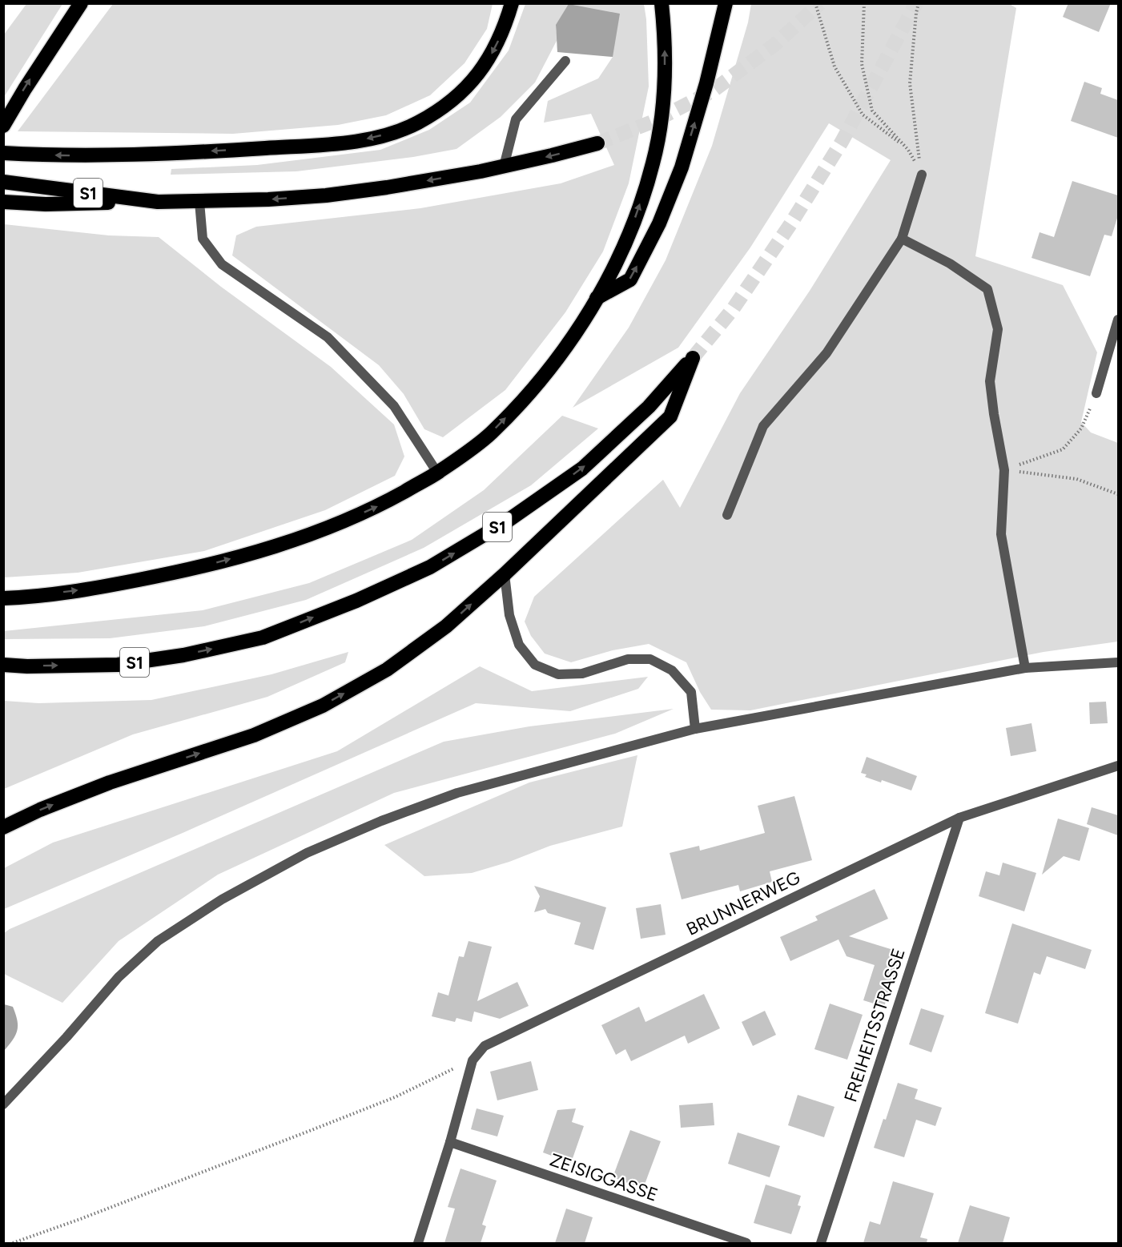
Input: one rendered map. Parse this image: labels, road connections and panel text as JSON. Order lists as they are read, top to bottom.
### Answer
{
  "streets": {
    "highway": ["S1"],
    "street": ["BRUNNERWEG", "FREIHEITSSTRASSE", "ZEISIGGASSE"]
  },
  "crossings": [
    ["BRUNNERWEG", "FREIHEITSSTRASSE"],
    ["BRUNNERWEG", "ZEISIGGASSE"]
  ]
}
